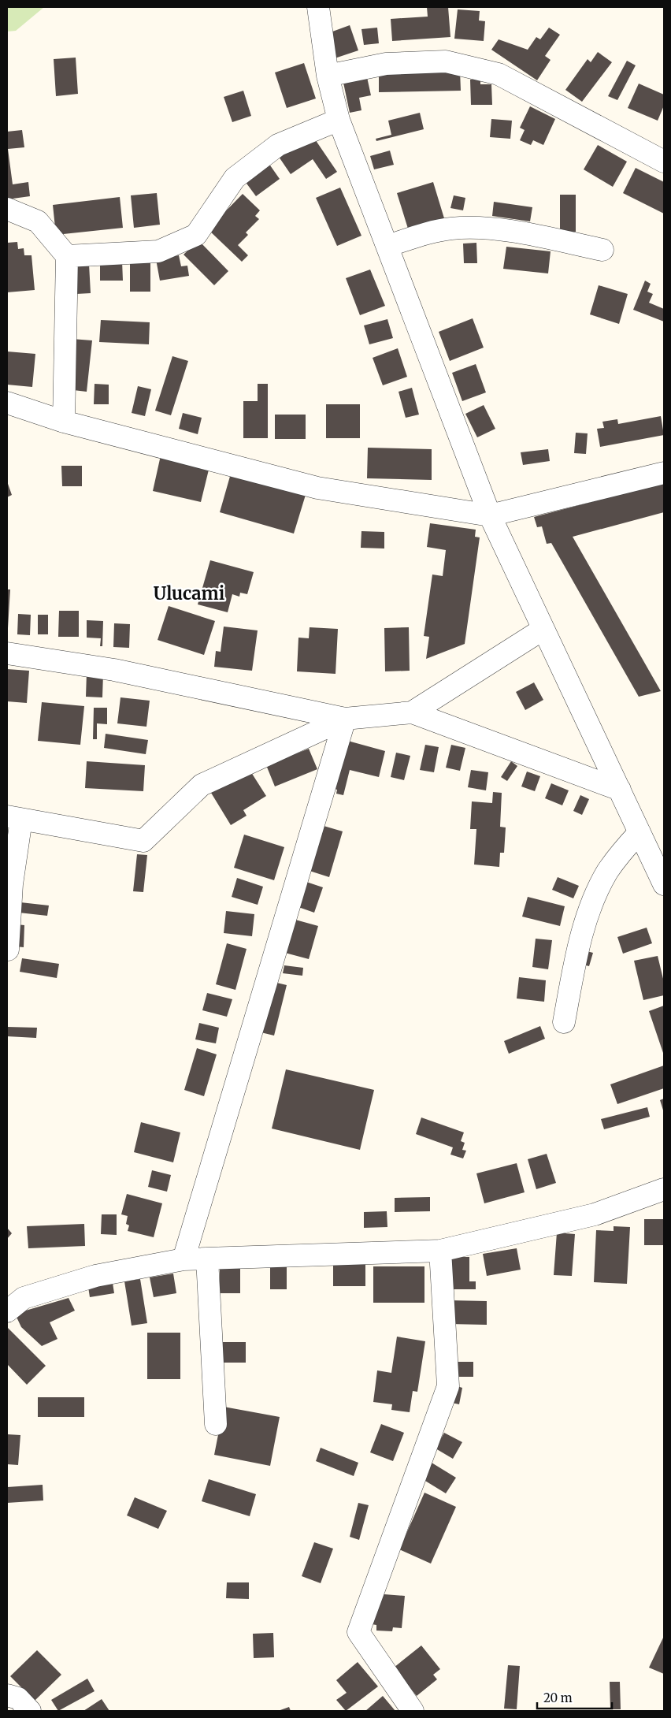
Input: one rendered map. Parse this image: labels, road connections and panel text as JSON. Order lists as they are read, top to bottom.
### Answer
{
  "districts": ["Ulucami"],
  "scale_bar": "20 m"
}
